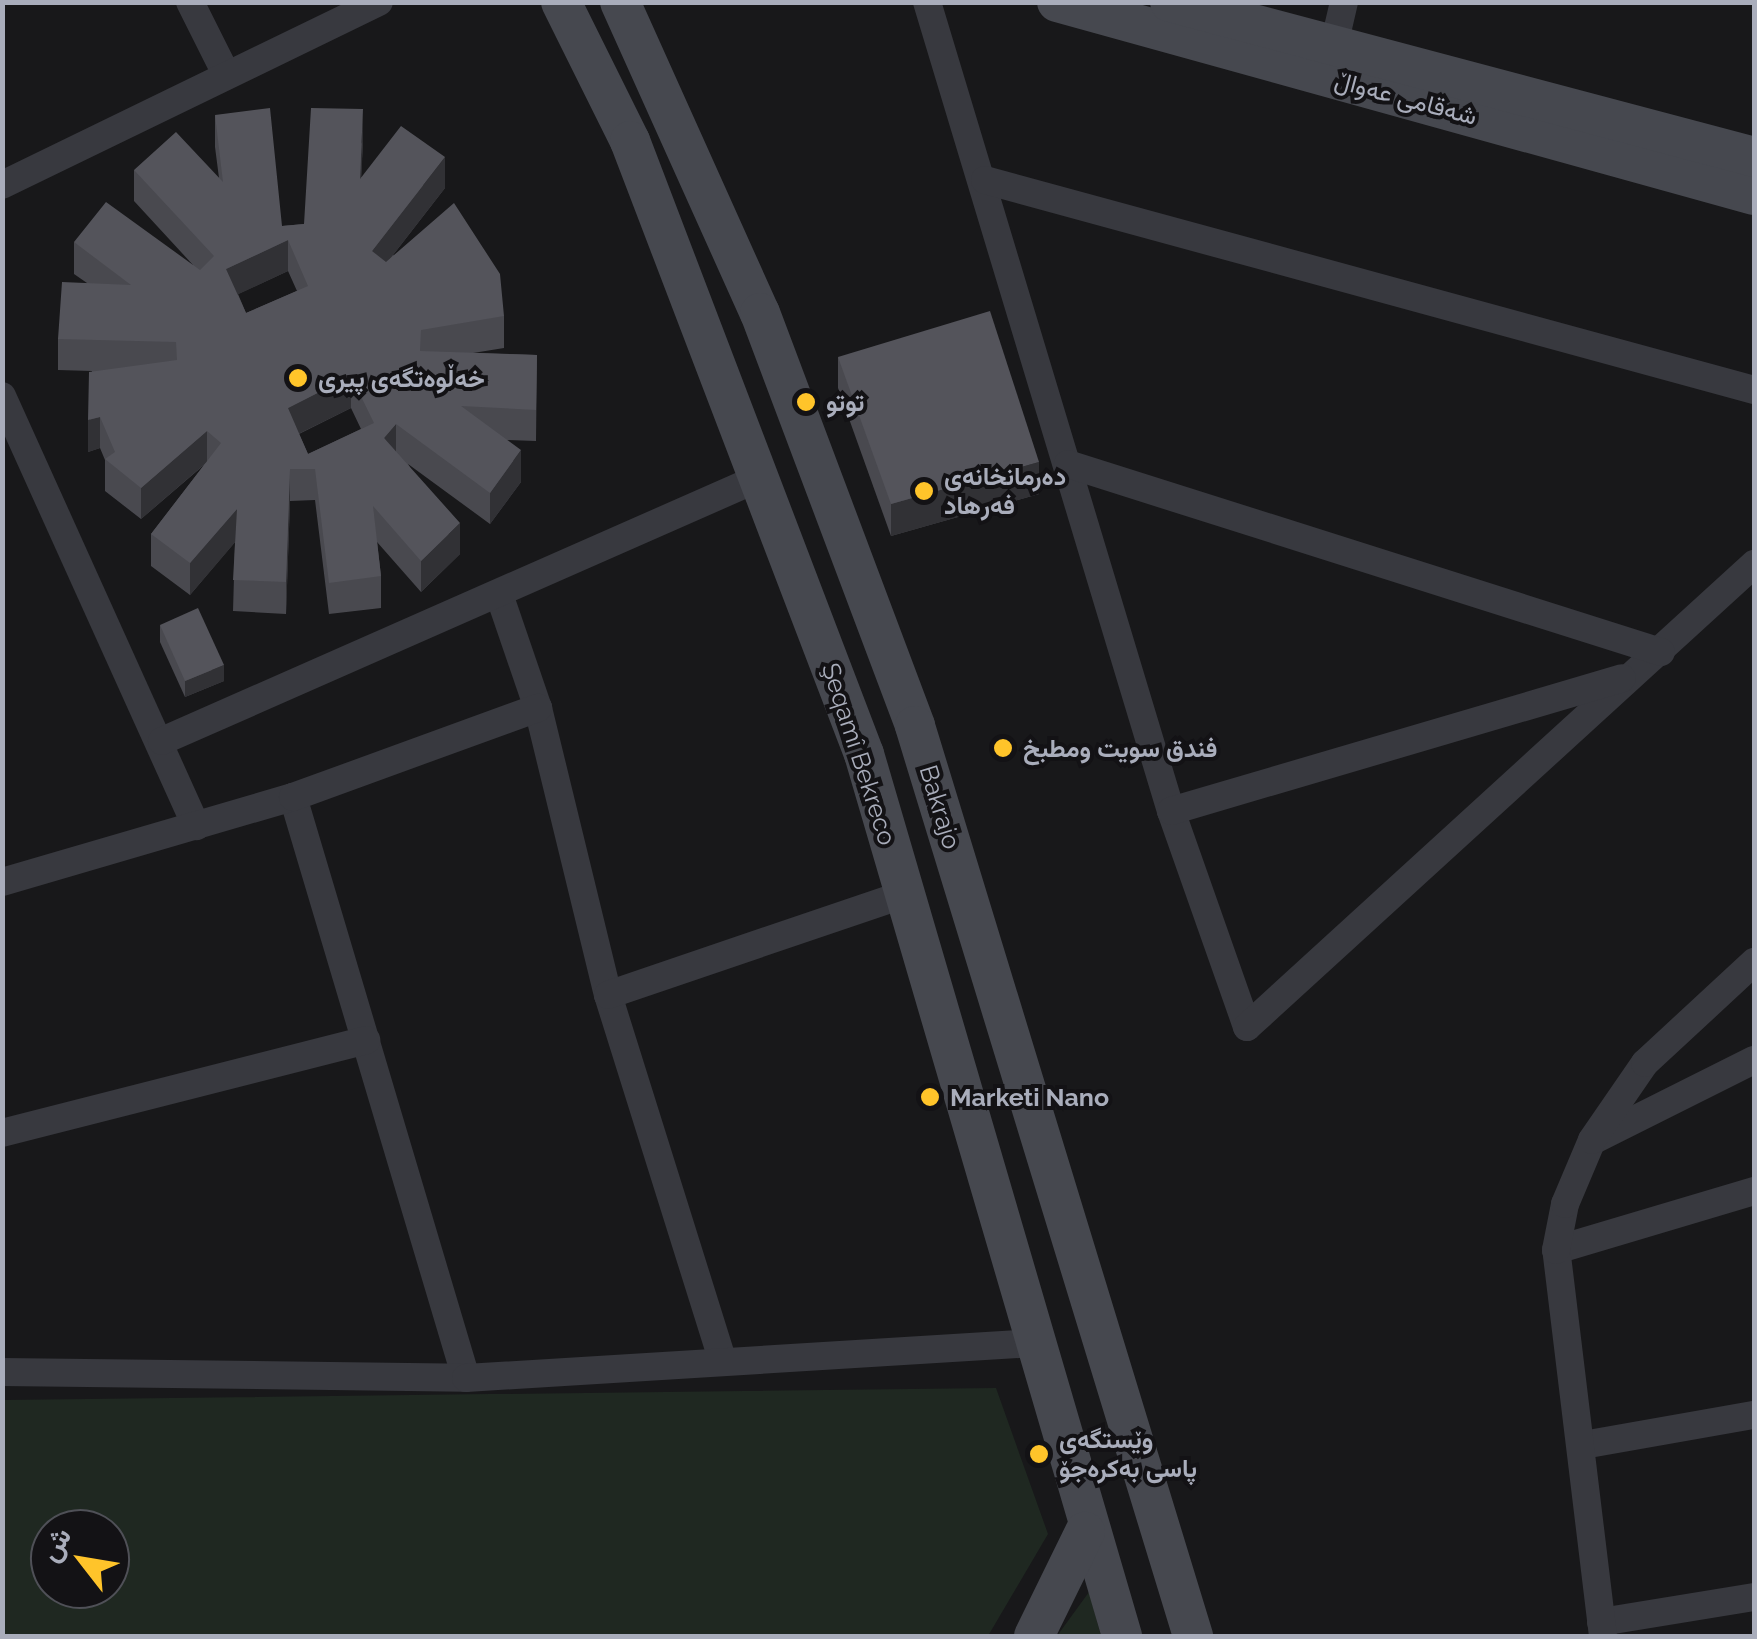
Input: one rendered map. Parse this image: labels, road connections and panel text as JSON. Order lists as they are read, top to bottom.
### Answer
{
  "streets": {
    "main road": ["شەقامی عەواڵ", "Şeqamî Bekreco", "Bakrajo"]
  },
  "places": [
    "خەڵوەتگەی پیری",
    "توتو",
    "دەرمانخانەی فەرھاد",
    "فندق سويت ومطبخ",
    "Marketi Nano",
    "وێستگەی پاسی بەکرەجۆ"
  ],
  "north": "top left"
}
